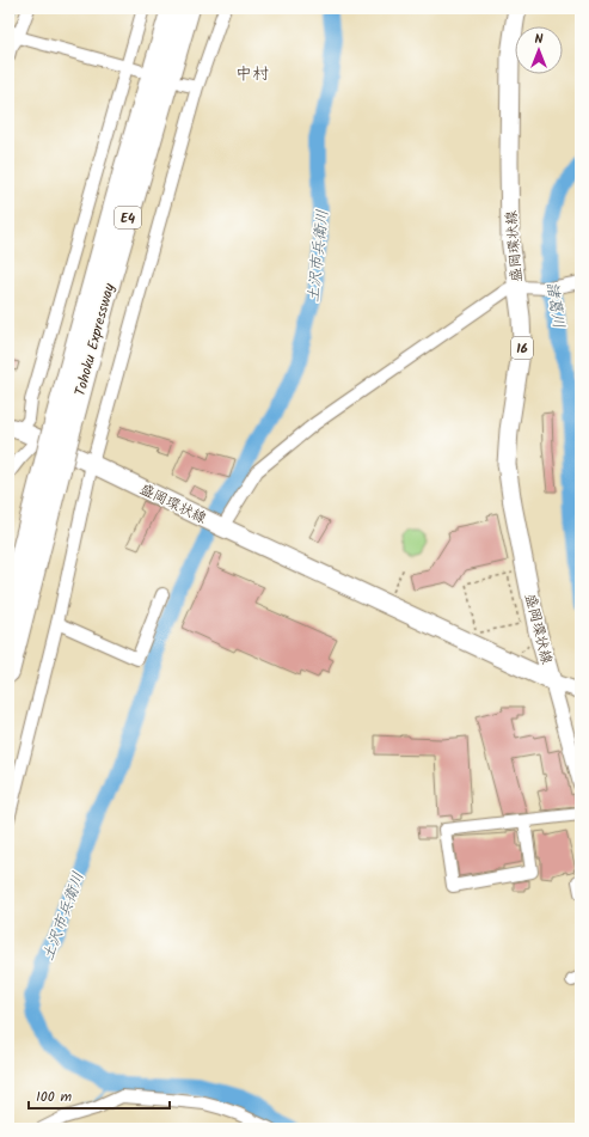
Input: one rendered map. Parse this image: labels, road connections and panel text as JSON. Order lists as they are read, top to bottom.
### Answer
{
  "streets": {
    "highway": ["E4", "Tohoku Expressway"],
    "main road": ["盛岡環状線", "16"]
  },
  "districts": ["中村"],
  "water": ["土沢市兵衛川", "諸葛川"],
  "scale_bar": "100 m",
  "north": "top"
}
